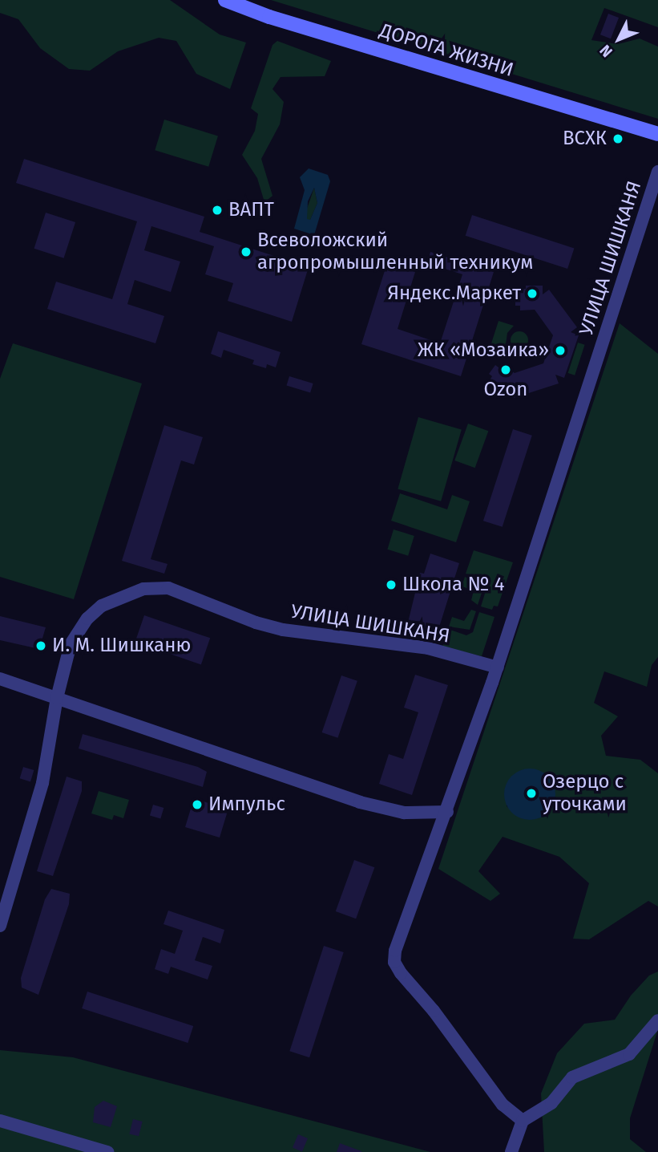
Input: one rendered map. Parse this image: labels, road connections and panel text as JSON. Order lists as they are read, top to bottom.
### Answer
{
  "streets": {
    "main road": ["ДОРОГА ЖИЗНИ"],
    "street": ["УЛИЦА ШИШКАНЯ"]
  },
  "places": [
    "ВСХК",
    "ВАПТ",
    "Всеволожский агропромышленный техникум",
    "Яндекс.Маркет",
    "ЖК «Мозаика»",
    "Ozon",
    "Школа № 4",
    "И. М. Шишканю",
    "Озерцо с уточками",
    "Импульс"
  ],
  "north": "bottom left"
}
